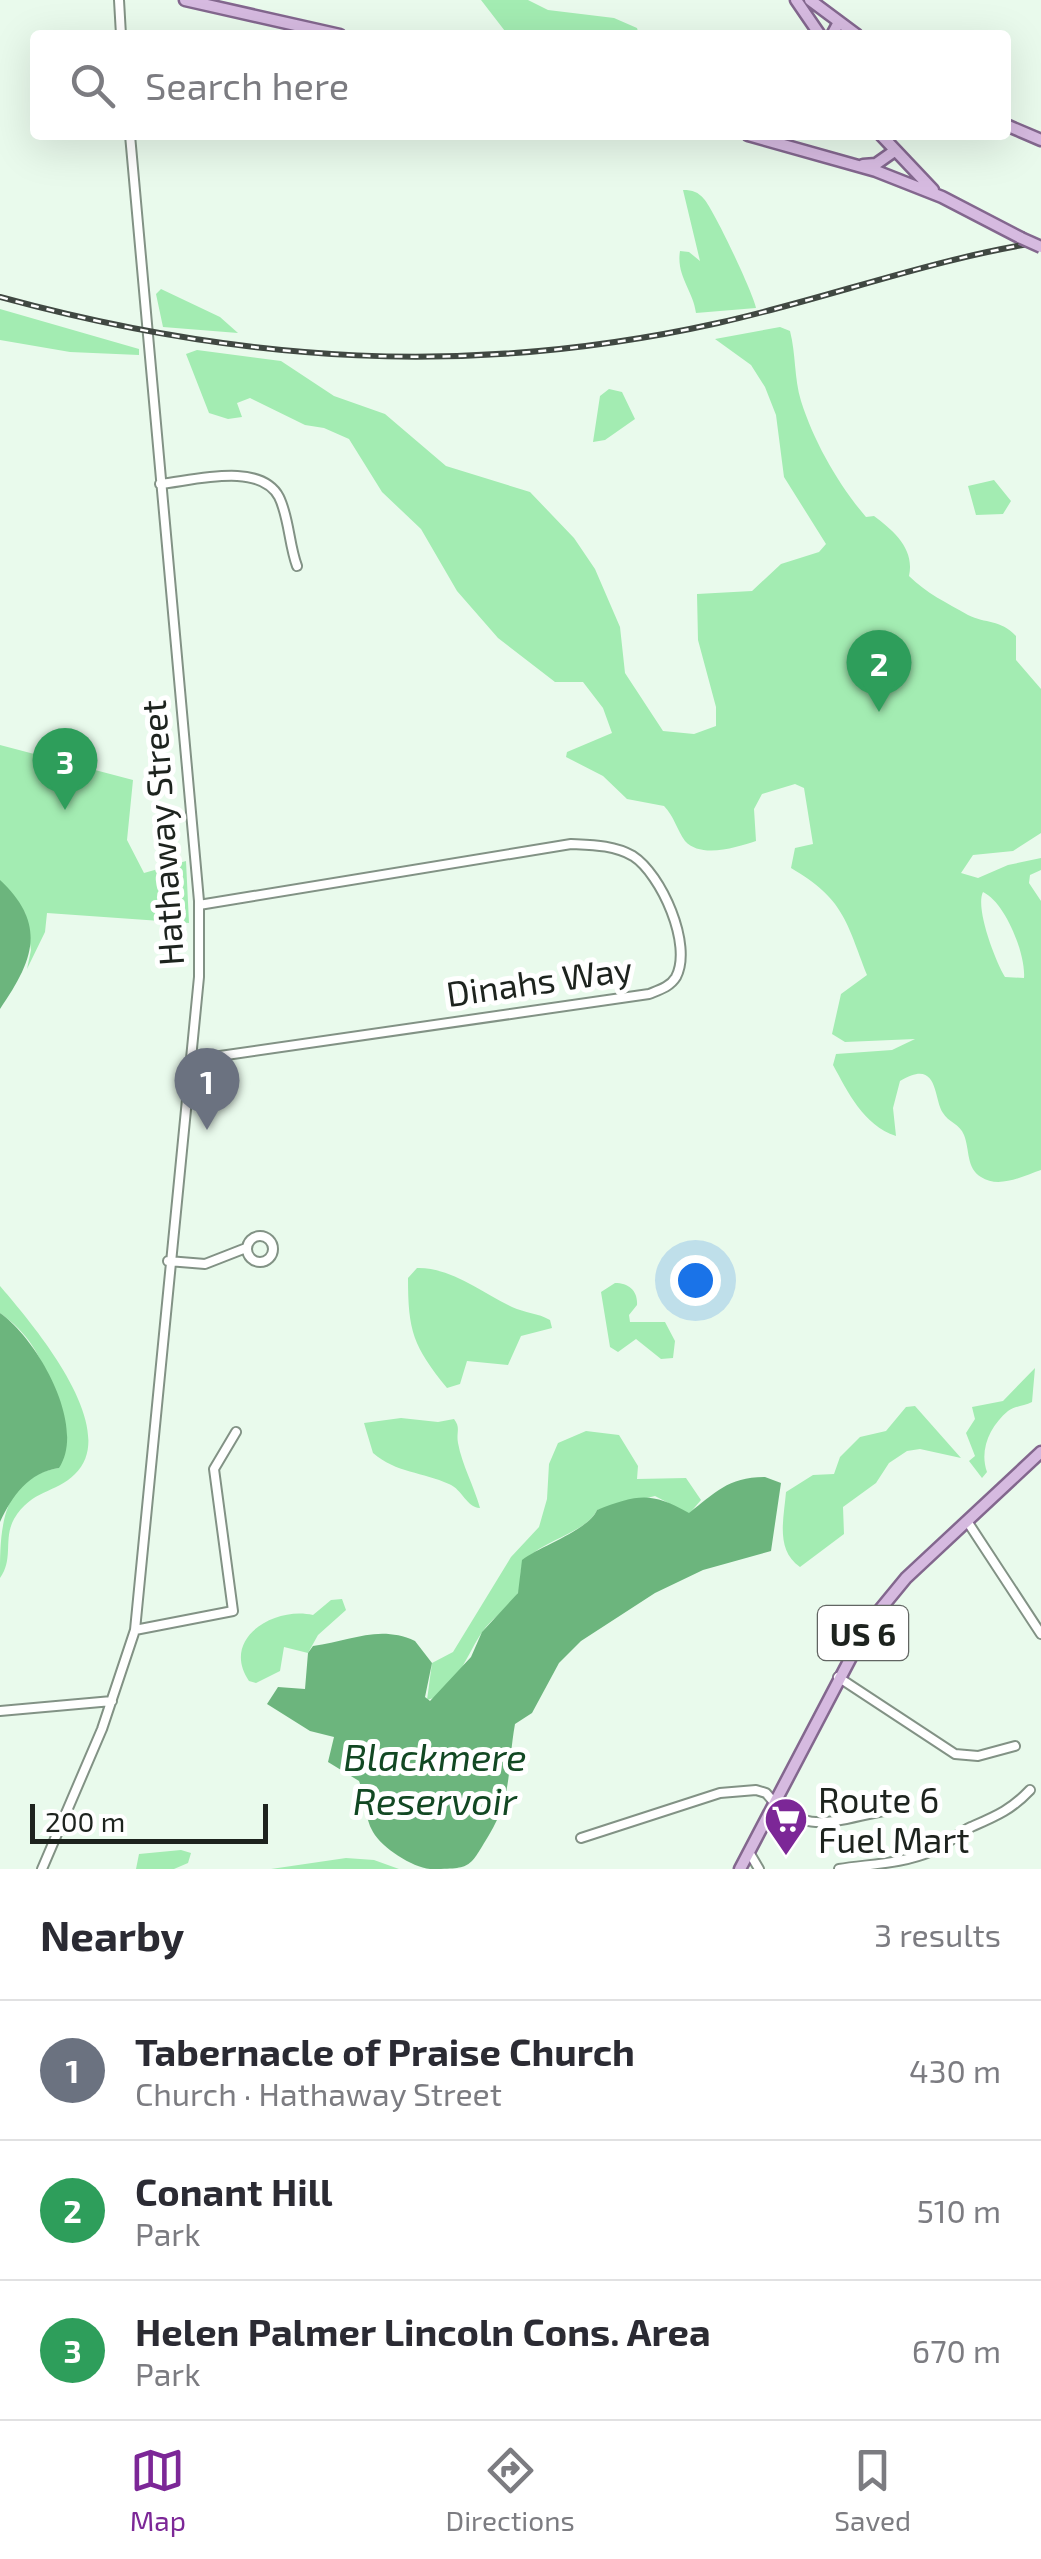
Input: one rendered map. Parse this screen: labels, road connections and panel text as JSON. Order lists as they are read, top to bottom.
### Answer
{
  "streets": {
    "main road": ["US 6"],
    "street": ["Hathaway Street", "Dinahs Way"]
  },
  "crossings": [
    ["Hathaway Street", "Dinahs Way"]
  ],
  "water": ["Blackmere Reservoir"],
  "places": {
    "supermarket": ["Route 6 Fuel Mart"]
  },
  "scale_bar": "200 m",
  "page": {
    "search": "Search here",
    "pins": ["2", "3", "1"],
    "scale": "200 m",
    "heading": ["Nearby", "3 results"],
    "list": [
      {
        "mark": "1",
        "name": "Tabernacle of Praise Church",
        "note": "Church · Hathaway Street",
        "value": "430 m"
      },
      {
        "mark": "2",
        "name": "Conant Hill",
        "note": "Park",
        "value": "510 m"
      },
      {
        "mark": "3",
        "name": "Helen Palmer Lincoln Cons. Area",
        "note": "Park",
        "value": "670 m"
      }
    ],
    "nav": ["Map", "Directions", "Saved"]
  }
}
